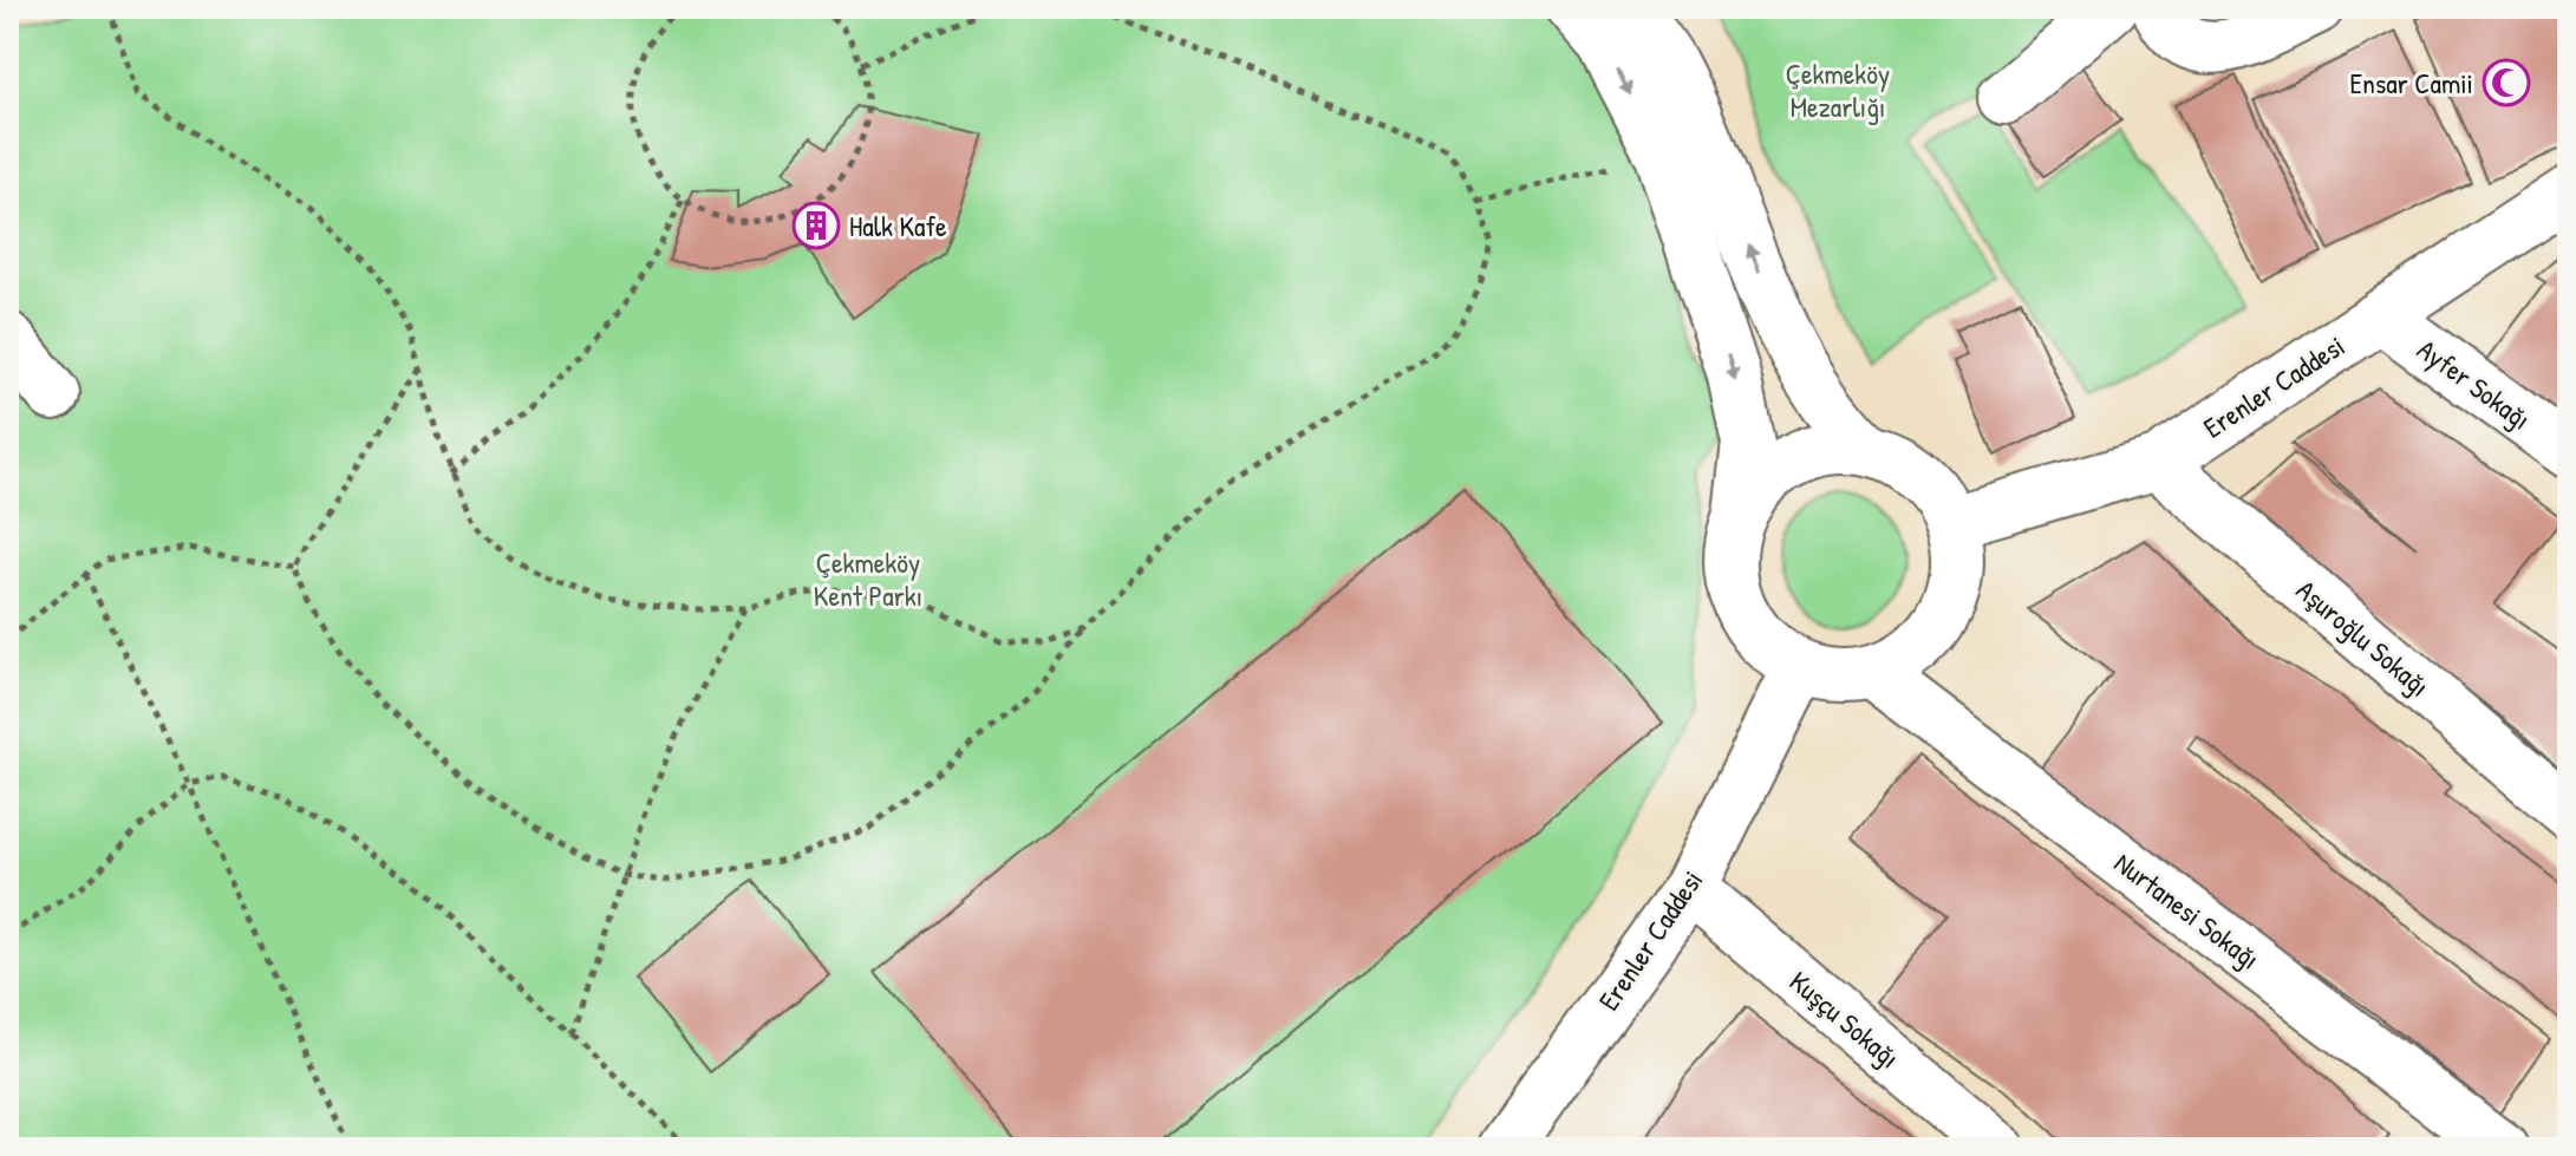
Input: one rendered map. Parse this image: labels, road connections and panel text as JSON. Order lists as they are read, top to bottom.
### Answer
{
  "streets": {
    "street": [
      "Ayfer Sokağı",
      "Erenler Caddesi",
      "Aşuroğlu Sokağı",
      "Nurtanesi Sokağı",
      "Kuşçu Sokağı"
    ]
  },
  "crossings": [
    ["Ayfer Sokağı", "Erenler Caddesi"],
    ["Erenler Caddesi", "Aşuroğlu Sokağı"],
    ["Erenler Caddesi", "Nurtanesi Sokağı"],
    ["Erenler Caddesi", "Kuşçu Sokağı"]
  ],
  "parks": ["Çekmeköy Mezarlığı", "Çekmeköy Kent Parkı"],
  "places": {
    "mosque": ["Ensar Camii"],
    "building": ["Halk Kafe"]
  }
}
